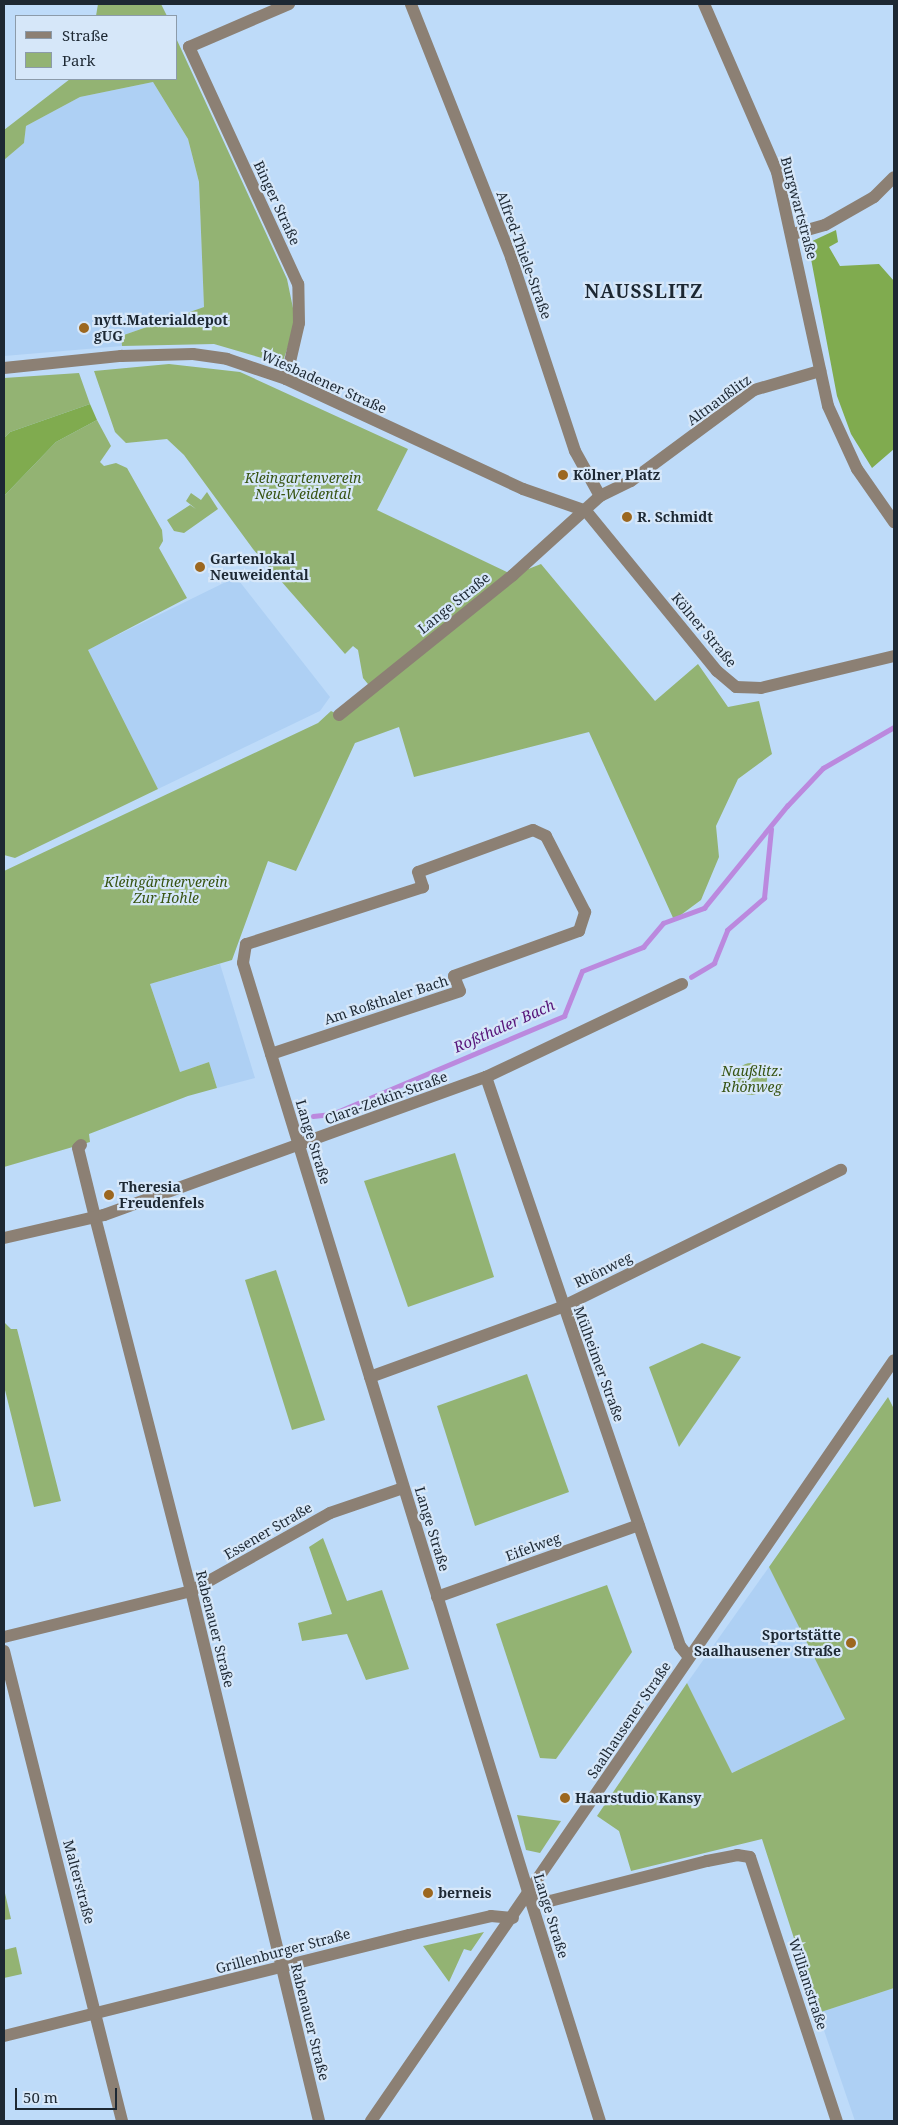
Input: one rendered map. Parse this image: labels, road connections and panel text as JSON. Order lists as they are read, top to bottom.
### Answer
{
  "streets": {
    "street": [
      "Binger Straße",
      "Burgwartstraße",
      "Alfred-Thiele-Straße",
      "Wiesbadener Straße",
      "Altnaußlitz",
      "Lange Straße",
      "Kölner Straße",
      "Am Roßthaler Bach",
      "Clara-Zetkin-Straße",
      "Rhönweg",
      "Mülheimer Straße",
      "Essener Straße",
      "Eifelweg",
      "Rabenauer Straße",
      "Saalhausener Straße",
      "Malterstraße",
      "Grillenburger Straße",
      "Williamstraße"
    ]
  },
  "crossings": [
    ["Binger Straße", "Wiesbadener Straße"],
    ["Burgwartstraße", "Altnaußlitz"],
    ["Alfred-Thiele-Straße", "Altnaußlitz"],
    ["Wiesbadener Straße", "Lange Straße"],
    ["Wiesbadener Straße", "Kölner Straße"],
    ["Lange Straße", "Kölner Straße"],
    ["Lange Straße", "Am Roßthaler Bach"],
    ["Lange Straße", "Clara-Zetkin-Straße"],
    ["Lange Straße", "Rhönweg"],
    ["Lange Straße", "Essener Straße"],
    ["Lange Straße", "Eifelweg"],
    ["Lange Straße", "Saalhausener Straße"],
    ["Lange Straße", "Williamstraße"],
    ["Clara-Zetkin-Straße", "Mülheimer Straße"],
    ["Clara-Zetkin-Straße", "Rabenauer Straße"],
    ["Rhönweg", "Mülheimer Straße"],
    ["Mülheimer Straße", "Eifelweg"],
    ["Mülheimer Straße", "Saalhausener Straße"],
    ["Essener Straße", "Rabenauer Straße"],
    ["Rabenauer Straße", "Grillenburger Straße"],
    ["Saalhausener Straße", "Grillenburger Straße"],
    ["Saalhausener Straße", "Williamstraße"],
    ["Malterstraße", "Grillenburger Straße"]
  ],
  "districts": ["NAUSSLITZ"],
  "water": ["Roßthaler Bach"],
  "parks": ["Kleingartenverein Neu-Weidental", "Kleingärtnerverein Zur Hohle", "Naußlitz: Rhönweg"],
  "places": [
    "nytt.Materialdepot gUG",
    "Kölner Platz",
    "R. Schmidt",
    "Gartenlokal Neuweidental",
    "Theresia Freudenfels",
    "Sportstätte Saalhausener Straße",
    "Haarstudio Kansy",
    "berneis"
  ],
  "legend": ["Straße", "Park"],
  "scale_bar": "50 m"
}
